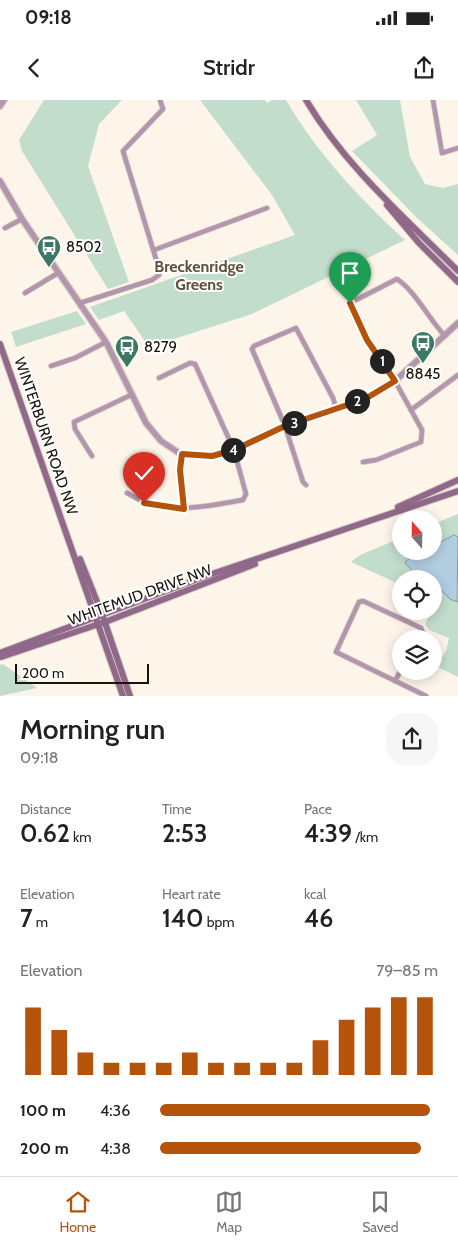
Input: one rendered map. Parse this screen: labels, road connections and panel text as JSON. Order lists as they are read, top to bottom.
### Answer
{
  "streets": {
    "main road": ["WINTERBURN ROAD NW", "WHITEMUD DRIVE NW"]
  },
  "crossings": [
    ["WINTERBURN ROAD NW", "WHITEMUD DRIVE NW"]
  ],
  "districts": ["Breckenridge Greens"],
  "places": {
    "bus stop": ["8502", "8845", "8279"]
  },
  "scale_bar": "200 m",
  "north": "top",
  "page": {
    "status": "09:18",
    "header": "Stridr",
    "pins": [
      "1",
      "2",
      "3",
      "4"
    ],
    "scale": "200 m",
    "heading": ["Morning run", "09:18"],
    "stats": [
      ["Distance", "0.62 km"],
      ["Time", "2:53"],
      ["Pace", "4:39 /km"],
      ["Elevation", "7 m"],
      ["Heart rate", "140 bpm"],
      ["kcal", "46"]
    ],
    "chart": ["Elevation", "79–85 m"],
    "list": [
      {
        "name": "100 m",
        "note": "4:36"
      },
      {
        "name": "200 m",
        "note": "4:38"
      }
    ],
    "tabs": ["Home", "Map", "Saved"]
  }
}
